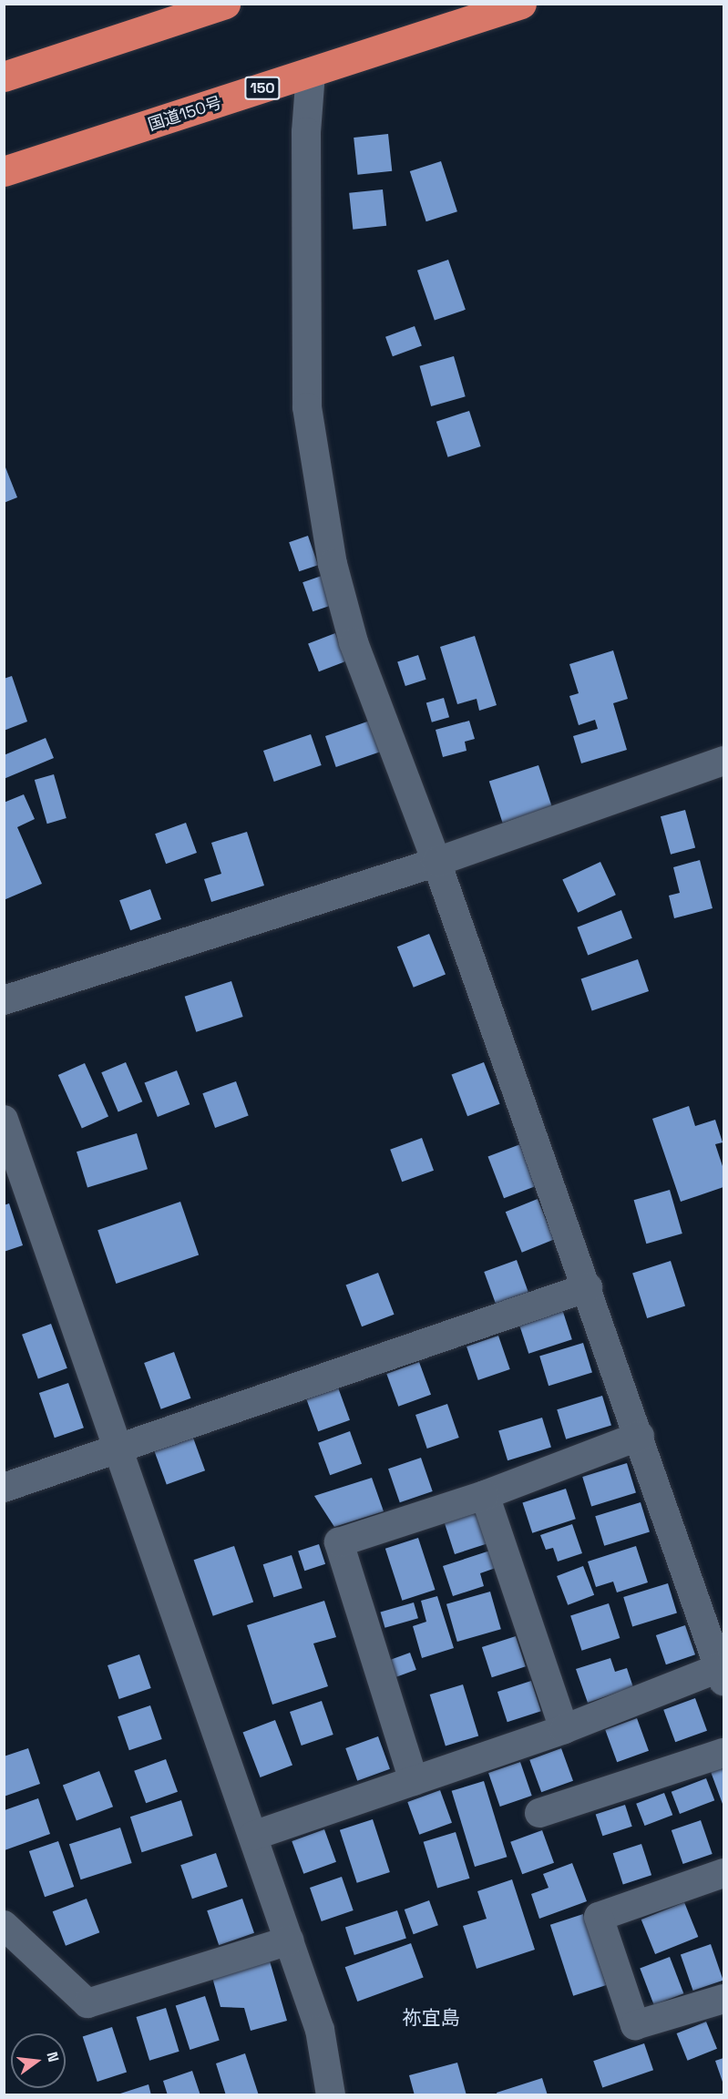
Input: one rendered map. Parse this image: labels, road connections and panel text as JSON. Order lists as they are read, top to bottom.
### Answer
{
  "streets": {
    "highway": ["150", "国道150号"]
  },
  "districts": ["祢宜島"],
  "north": "right"
}
